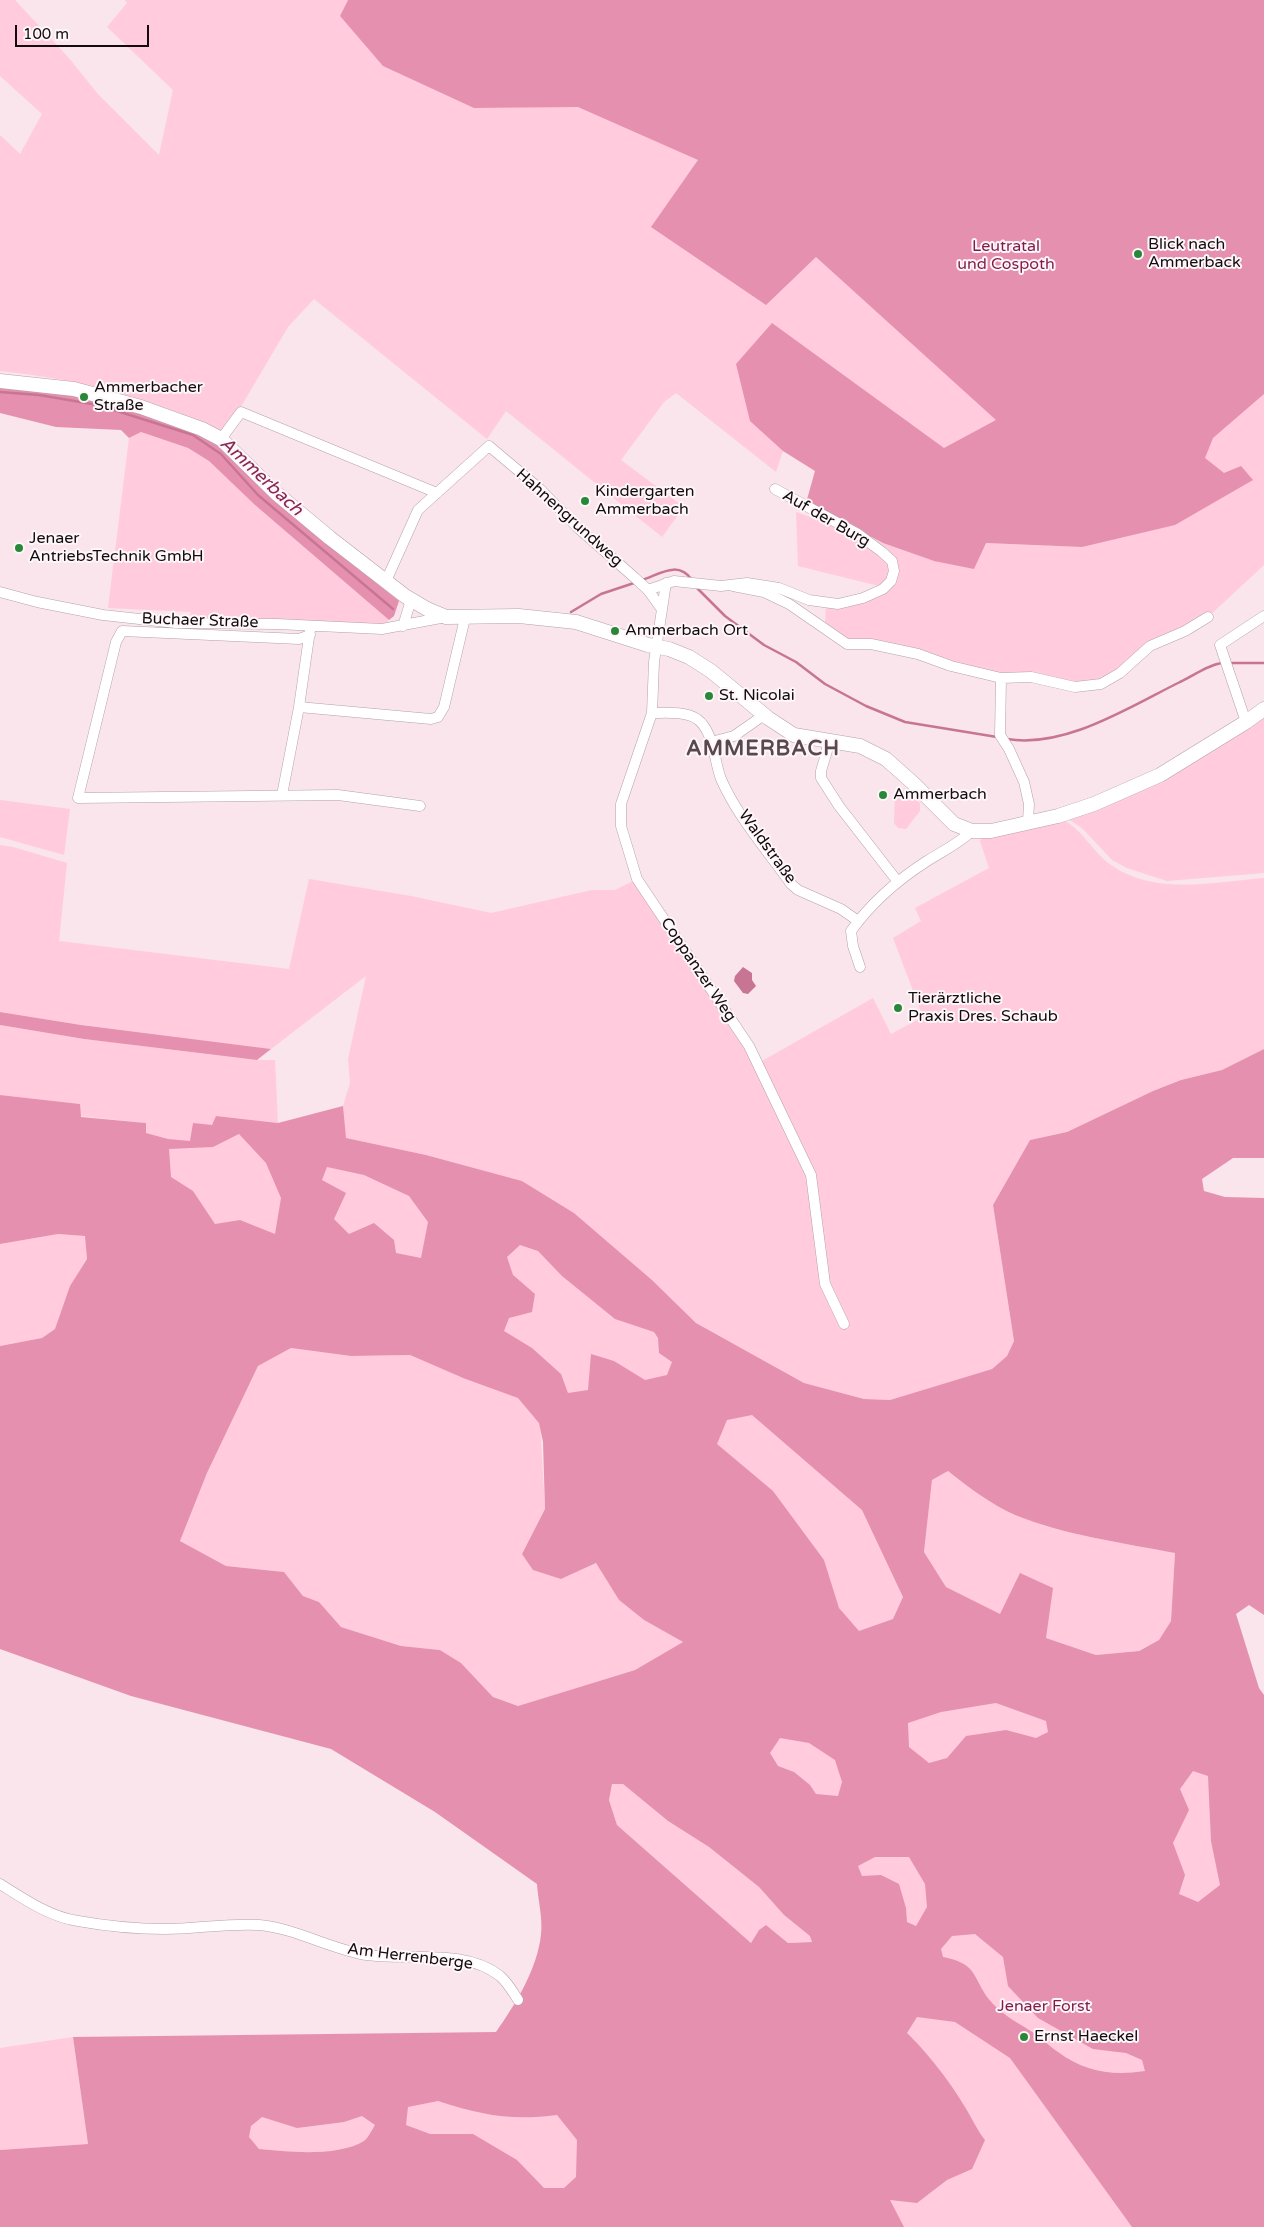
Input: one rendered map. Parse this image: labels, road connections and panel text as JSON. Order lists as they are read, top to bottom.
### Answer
{
  "streets": {
    "street": [
      "Hahnengrundweg",
      "Auf der Burg",
      "Buchaer Straße",
      "Waldstraße",
      "Coppanzer Weg",
      "Am Herrenberge"
    ]
  },
  "crossings": [
    ["Hahnengrundweg", "Coppanzer Weg"],
    ["Waldstraße", "Coppanzer Weg"]
  ],
  "districts": ["AMMERBACH"],
  "water": ["Ammerbach"],
  "parks": ["Leutratal und Cospoth", "Jenaer Forst"],
  "places": [
    "Blick nach Ammerback",
    "Ammerbacher Straße",
    "Kindergarten Ammerbach",
    "Jenaer AntriebsTechnik GmbH",
    "Ammerbach Ort",
    "St. Nicolai",
    "Ammerbach",
    "Tierärztliche Praxis Dres. Schaub",
    "Ernst Haeckel"
  ],
  "scale_bar": "100 m"
}
